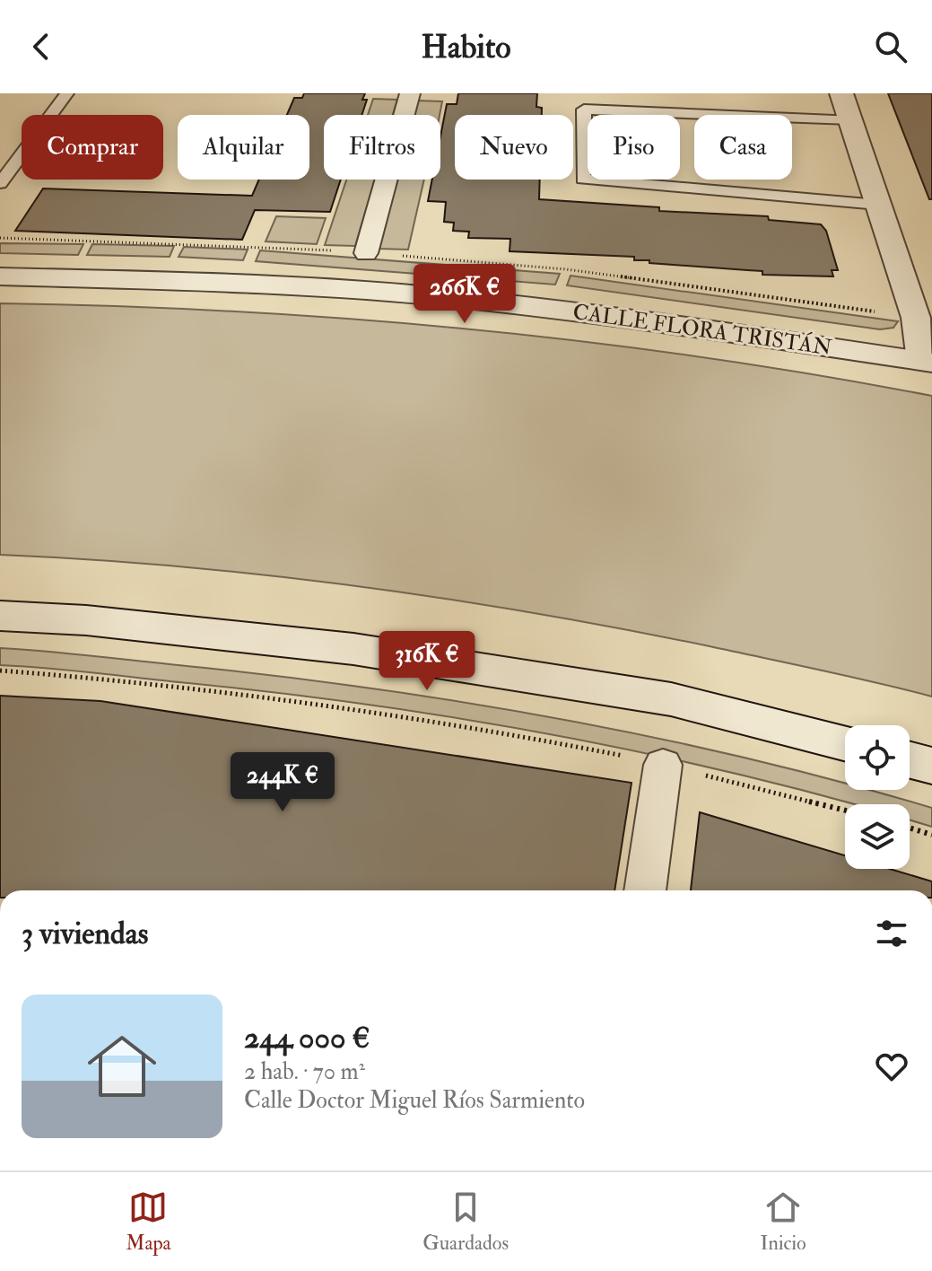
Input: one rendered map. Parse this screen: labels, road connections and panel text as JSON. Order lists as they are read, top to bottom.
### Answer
{
  "streets": {
    "street": ["CALLE FLORA TRISTÁN"]
  },
  "page": {
    "header": "Habito",
    "chip": [
      "Comprar",
      "Alquilar",
      "Filtros",
      "Nuevo",
      "Piso",
      "Casa"
    ],
    "price": ["266K €", "316K €", "244K €"],
    "heading": "3 viviendas",
    "list": [
      {
        "name": "244 000 €",
        "note": "2 hab. · 70 m² · Calle Doctor Miguel Ríos Sarmiento"
      }
    ],
    "tabs": ["Mapa", "Guardados", "Inicio"]
  }
}
